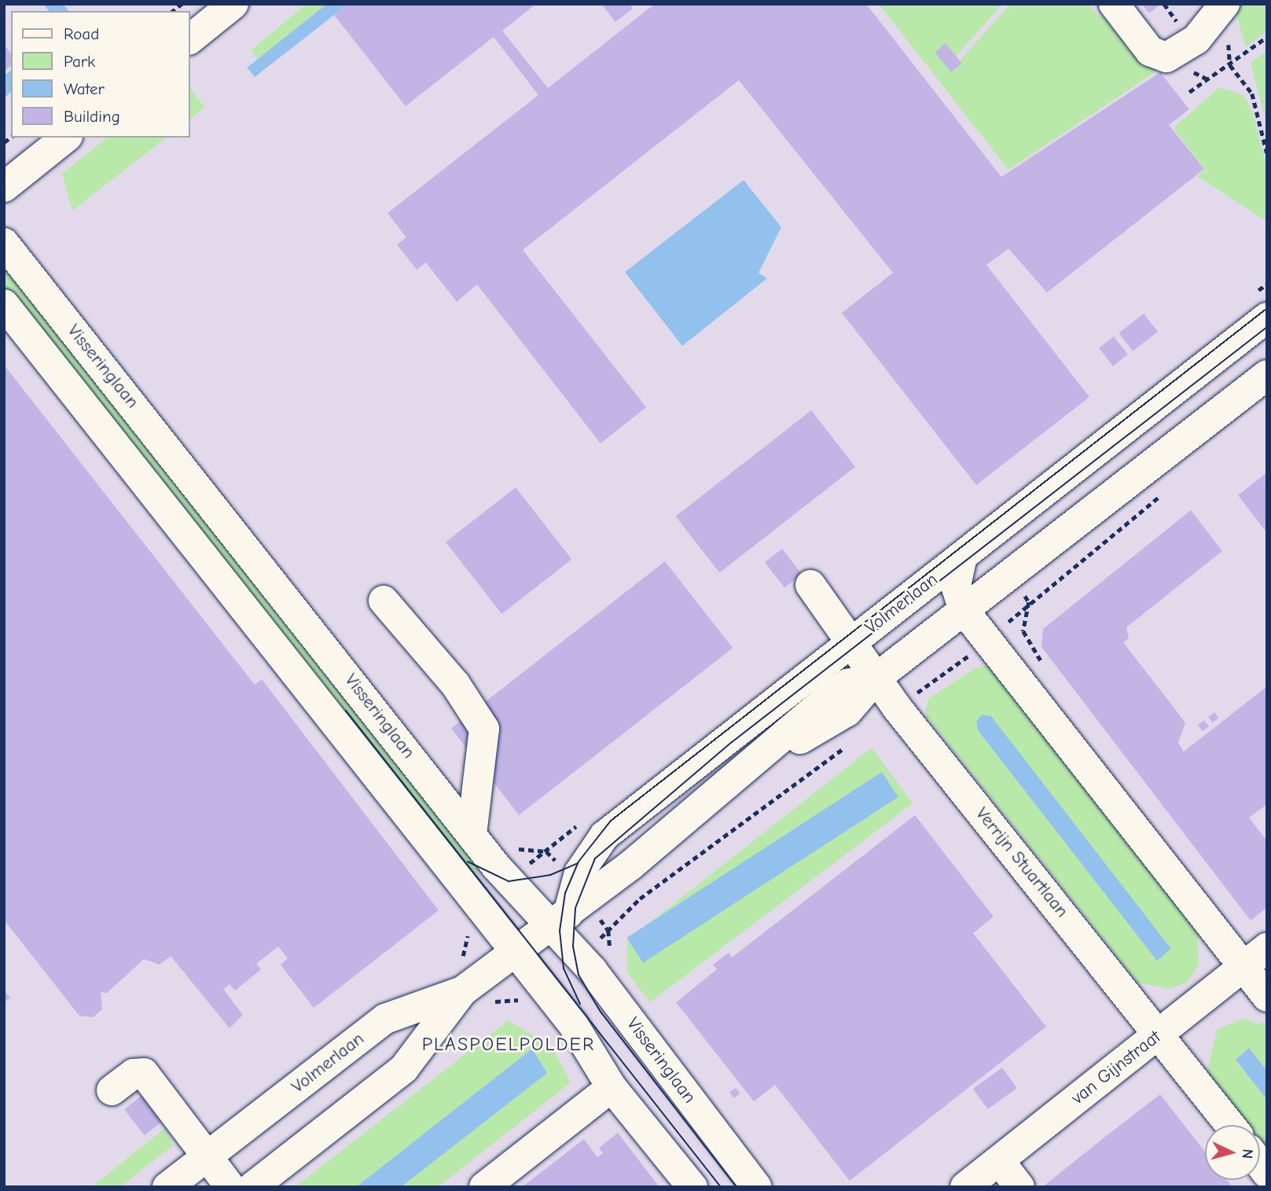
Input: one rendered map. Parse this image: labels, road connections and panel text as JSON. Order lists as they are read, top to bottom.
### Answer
{
  "streets": {
    "street": [
      "Visseringlaan",
      "Volmerlaan",
      "Verrijn Stuartlaan",
      "van Gijnstraat"
    ]
  },
  "crossings": [
    ["Visseringlaan", "Volmerlaan"],
    ["Volmerlaan", "Verrijn Stuartlaan"],
    ["Verrijn Stuartlaan", "van Gijnstraat"]
  ],
  "districts": ["PLASPOELPOLDER"],
  "legend": [
    "Road",
    "Park",
    "Water",
    "Building"
  ],
  "north": "right"
}
